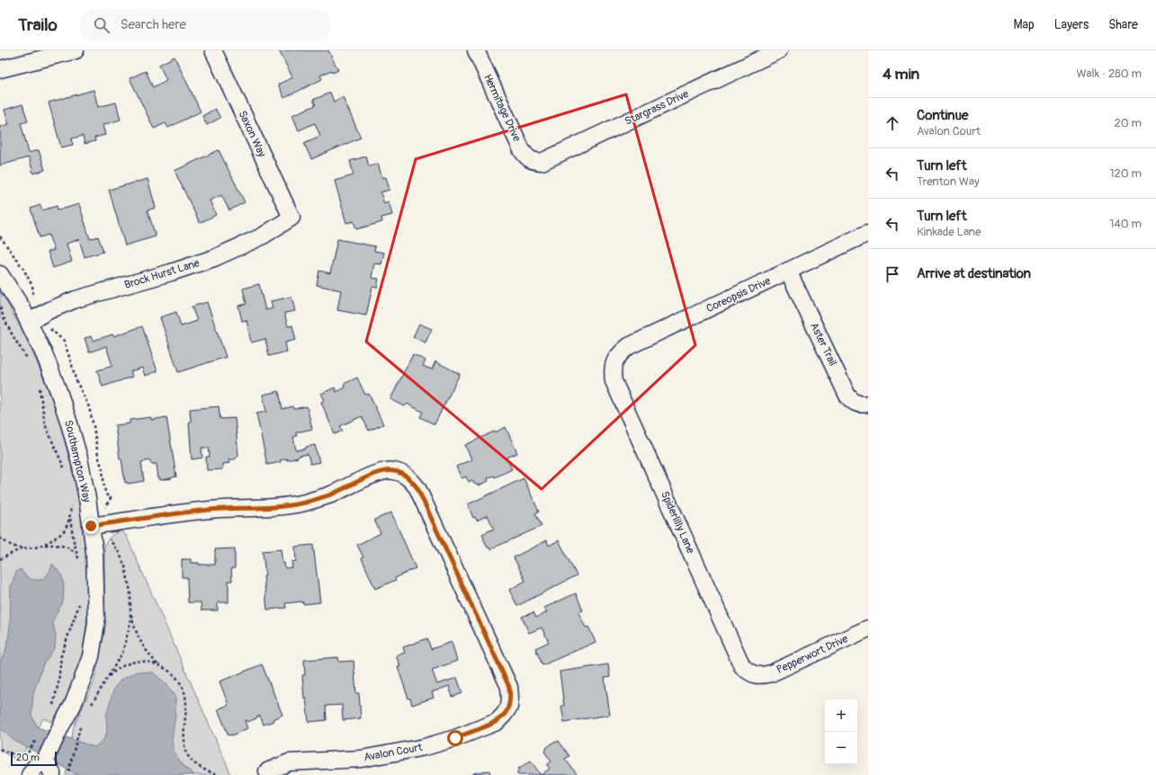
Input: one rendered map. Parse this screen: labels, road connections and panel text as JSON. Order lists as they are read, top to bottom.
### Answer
{
  "streets": {
    "street": [
      "Hermitage Drive",
      "Stargrass Drive",
      "Saxon Way",
      "Brock Hurst Lane",
      "Coreopsis Drive",
      "Aster Trail",
      "Southampton Way",
      "Spiderlilly Lane",
      "Pepperwort Drive",
      "Avalon Court"
    ]
  },
  "crossings": [
    ["Hermitage Drive", "Stargrass Drive"],
    ["Saxon Way", "Brock Hurst Lane"],
    ["Brock Hurst Lane", "Southampton Way"],
    ["Coreopsis Drive", "Aster Trail"],
    ["Coreopsis Drive", "Spiderlilly Lane"],
    ["Southampton Way", "Avalon Court"],
    ["Spiderlilly Lane", "Pepperwort Drive"]
  ],
  "scale_bar": "20 m",
  "page": {
    "header": "Trailo",
    "search": "Search here",
    "nav": ["Map", "Layers", "Share"],
    "heading": ["4 min", "Walk · 280 m"],
    "list": [
      ["Continue", "Avalon Court", "20 m"],
      ["Turn left", "Trenton Way", "120 m"],
      ["Turn left", "Kinkade Lane", "140 m"],
      "Arrive at destination"
    ],
    "map_buttons": ["+", "−"],
    "scale": "20 m"
  }
}
